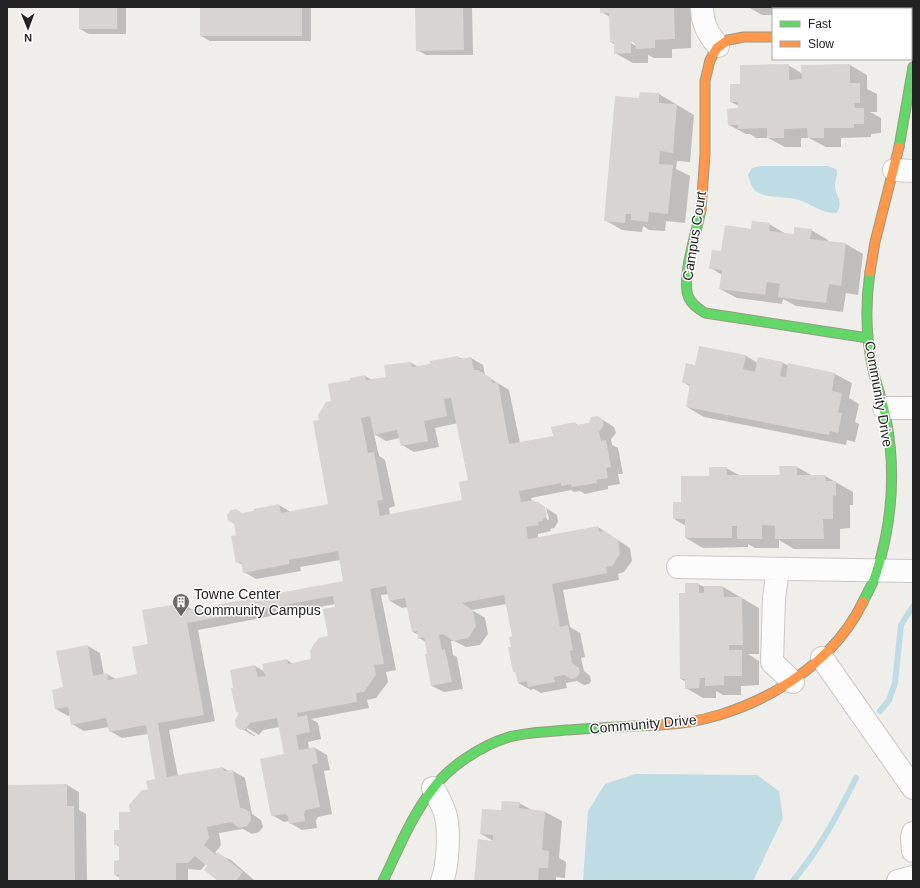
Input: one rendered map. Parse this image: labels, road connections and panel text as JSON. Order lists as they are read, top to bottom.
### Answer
{
  "streets": {
    "street": ["Campus Court", "Community Drive"]
  },
  "crossings": [
    ["Campus Court", "Community Drive"]
  ],
  "places": {
    "building": ["Towne Center Community Campus"]
  },
  "legend": ["Fast", "Slow"],
  "north": "bottom"
}
